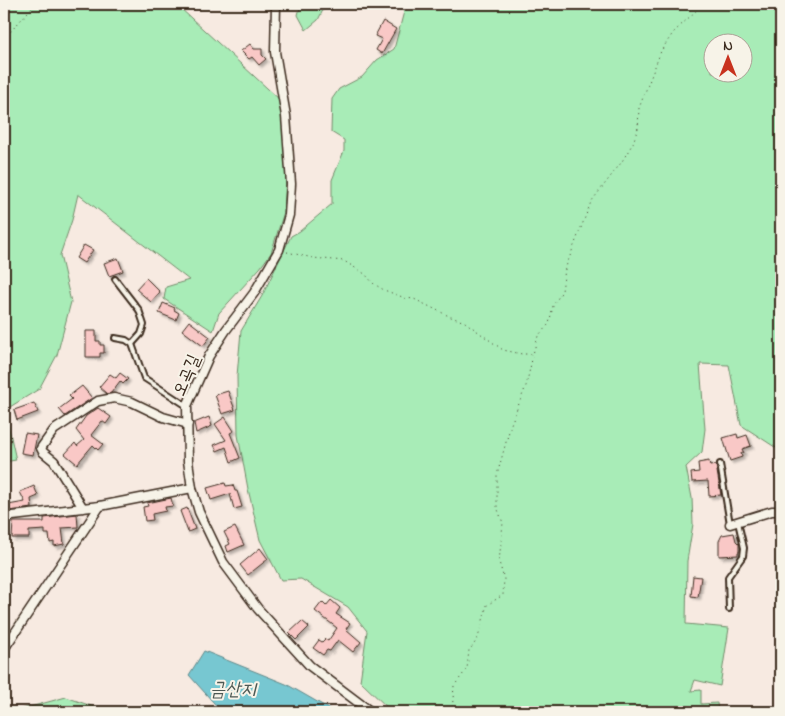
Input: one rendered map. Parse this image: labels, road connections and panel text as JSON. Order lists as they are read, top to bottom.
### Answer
{
  "streets": {
    "street": ["오곡길"]
  },
  "water": ["금산지"],
  "north": "top"
}
